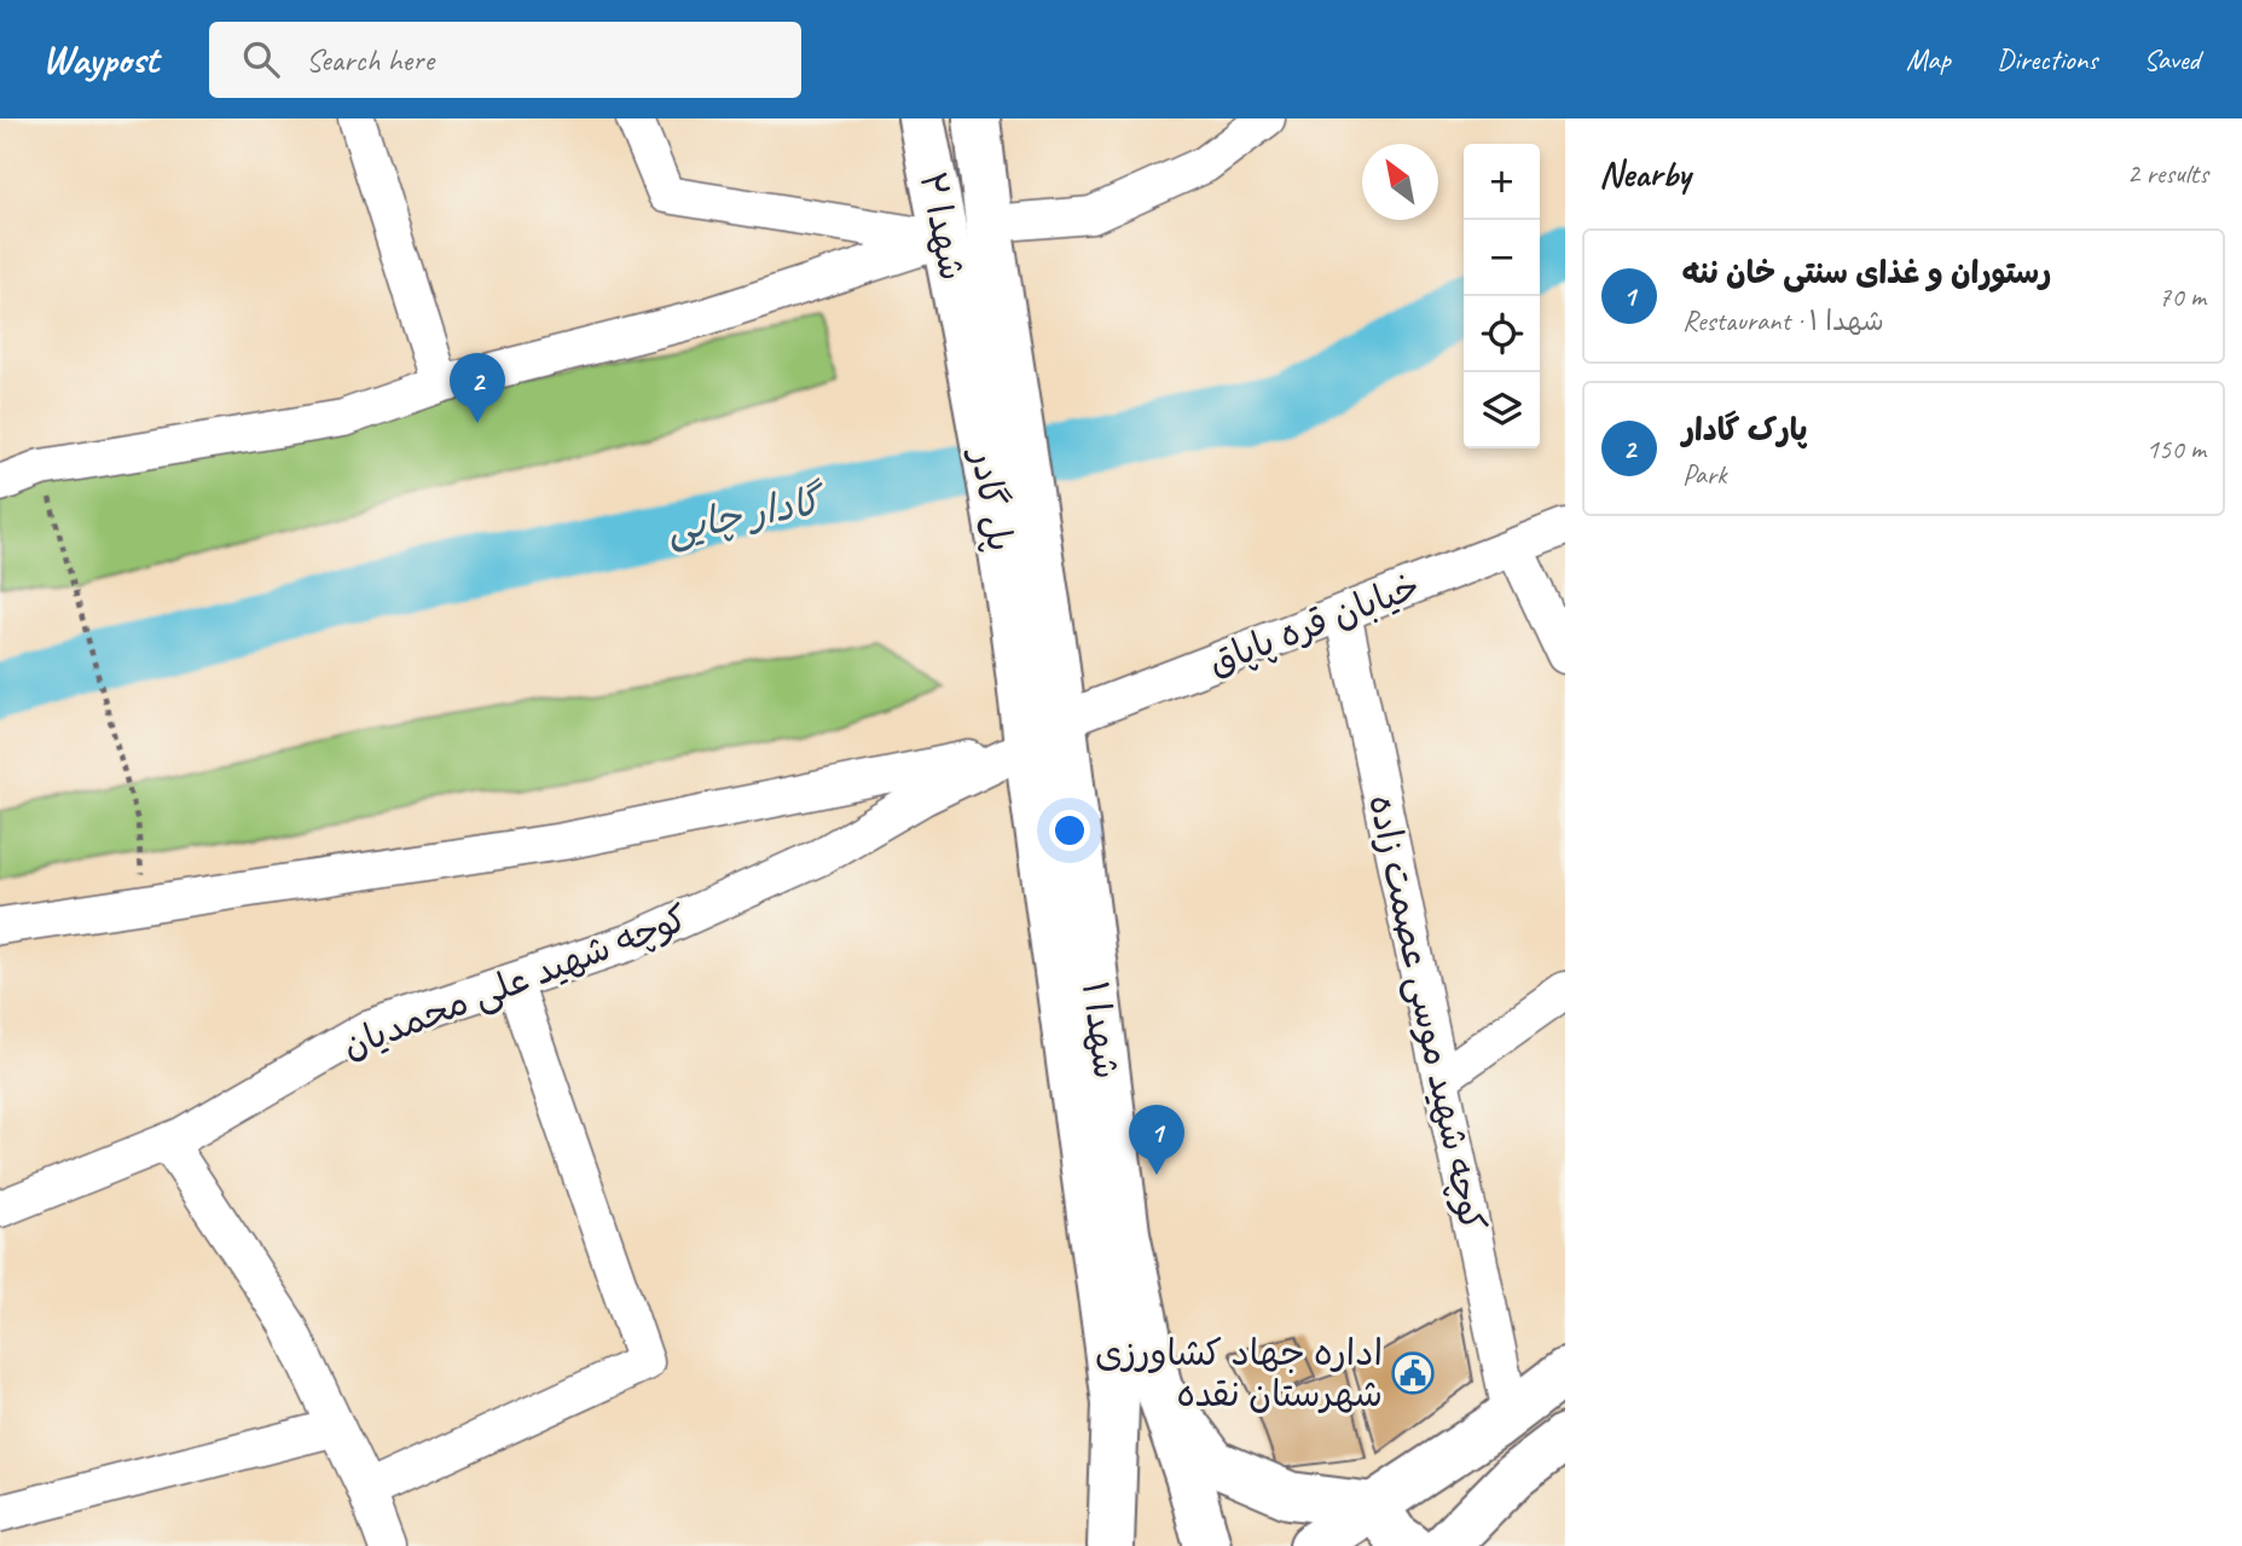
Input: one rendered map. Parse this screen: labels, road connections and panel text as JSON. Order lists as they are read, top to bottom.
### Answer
{
  "streets": {
    "main road": ["شهدا ۲", "پل گادر", "شهدا ۱"],
    "street": ["خیابان قره پاپاق", "کوچه شهید علی محمدیان", "کوچه شهید موسی عصمت زاده"]
  },
  "crossings": [
    ["شهدا ۲", "پل گادر"],
    ["پل گادر", "شهدا ۱"],
    ["خیابان قره پاپاق", "کوچه شهید علی محمدیان"],
    ["خیابان قره پاپاق", "کوچه شهید موسی عصمت زاده"],
    ["خیابان قره پاپاق", "شهدا ۱"],
    ["کوچه شهید علی محمدیان", "شهدا ۱"]
  ],
  "water": ["گادار چایی"],
  "places": {
    "public building": ["اداره جهاد کشاورزی شهرستان نقده"]
  },
  "north": "top left",
  "page": {
    "header": "Waypost",
    "search": "Search here",
    "nav": ["Map", "Directions", "Saved"],
    "heading": ["Nearby", "2 results"],
    "map_buttons": ["+", "−"],
    "list": [
      {
        "mark": "1",
        "name": "رستوران و غذای سنتی خان ننه",
        "note": "Restaurant · شهدا ۱",
        "value": "70 m"
      },
      {
        "mark": "2",
        "name": "پارک گادار",
        "note": "Park",
        "value": "150 m"
      }
    ],
    "pins": ["2", "1"]
  }
}
